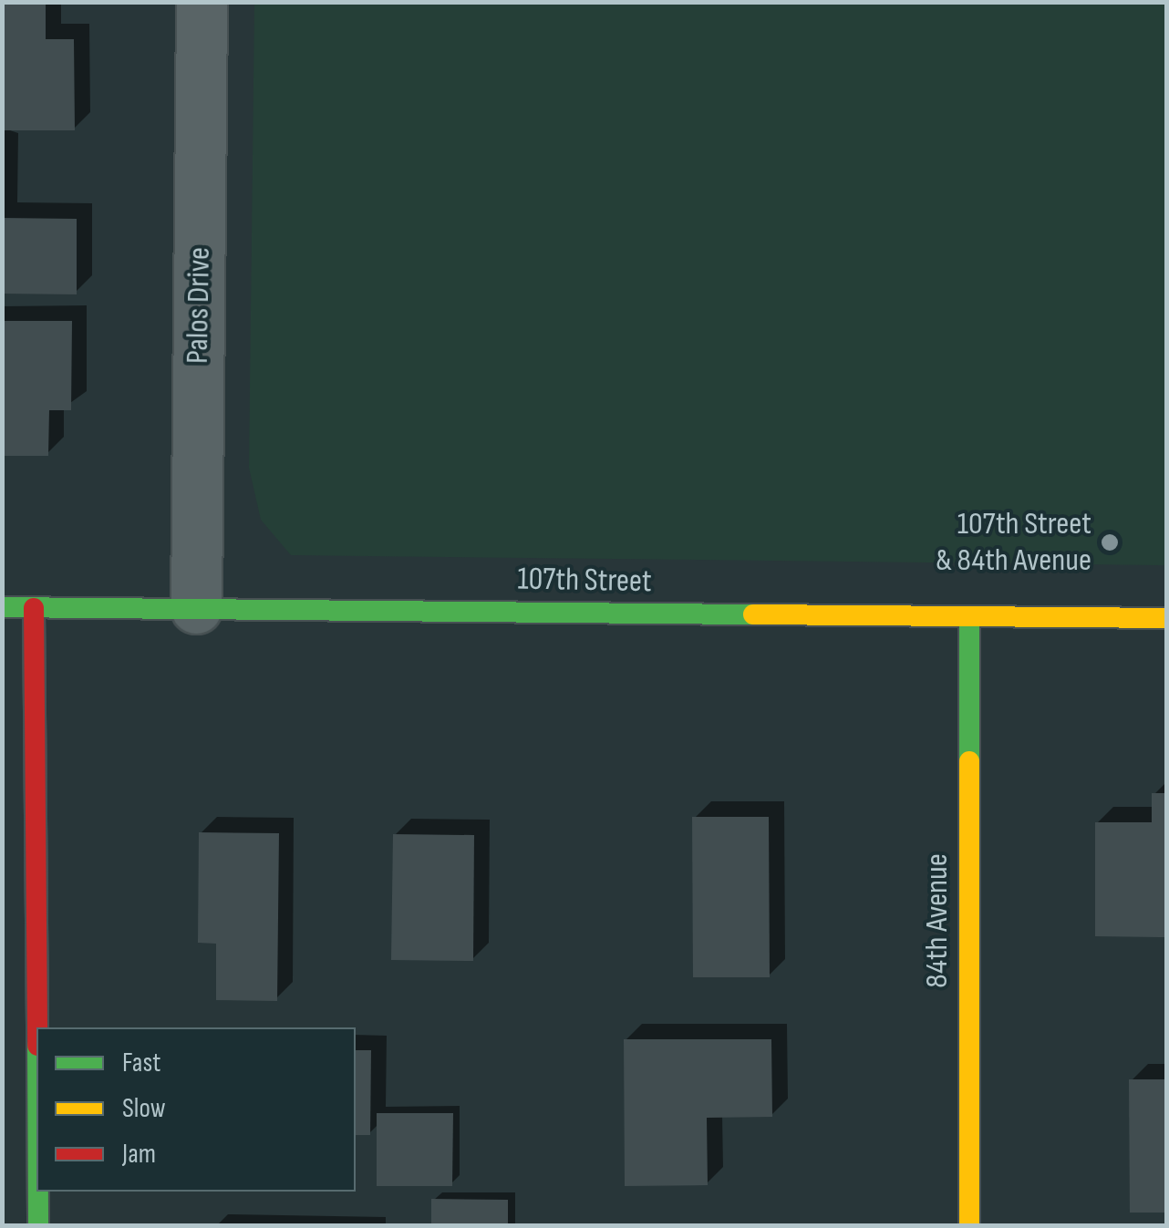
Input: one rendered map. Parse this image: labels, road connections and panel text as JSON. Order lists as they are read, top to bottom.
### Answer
{
  "streets": {
    "street": ["Palos Drive", "107th Street", "84th Avenue"]
  },
  "crossings": [
    ["Palos Drive", "107th Street"],
    ["107th Street", "84th Avenue"]
  ],
  "places": ["107th Street & 84th Avenue"],
  "legend": ["Fast", "Slow", "Jam"]
}
